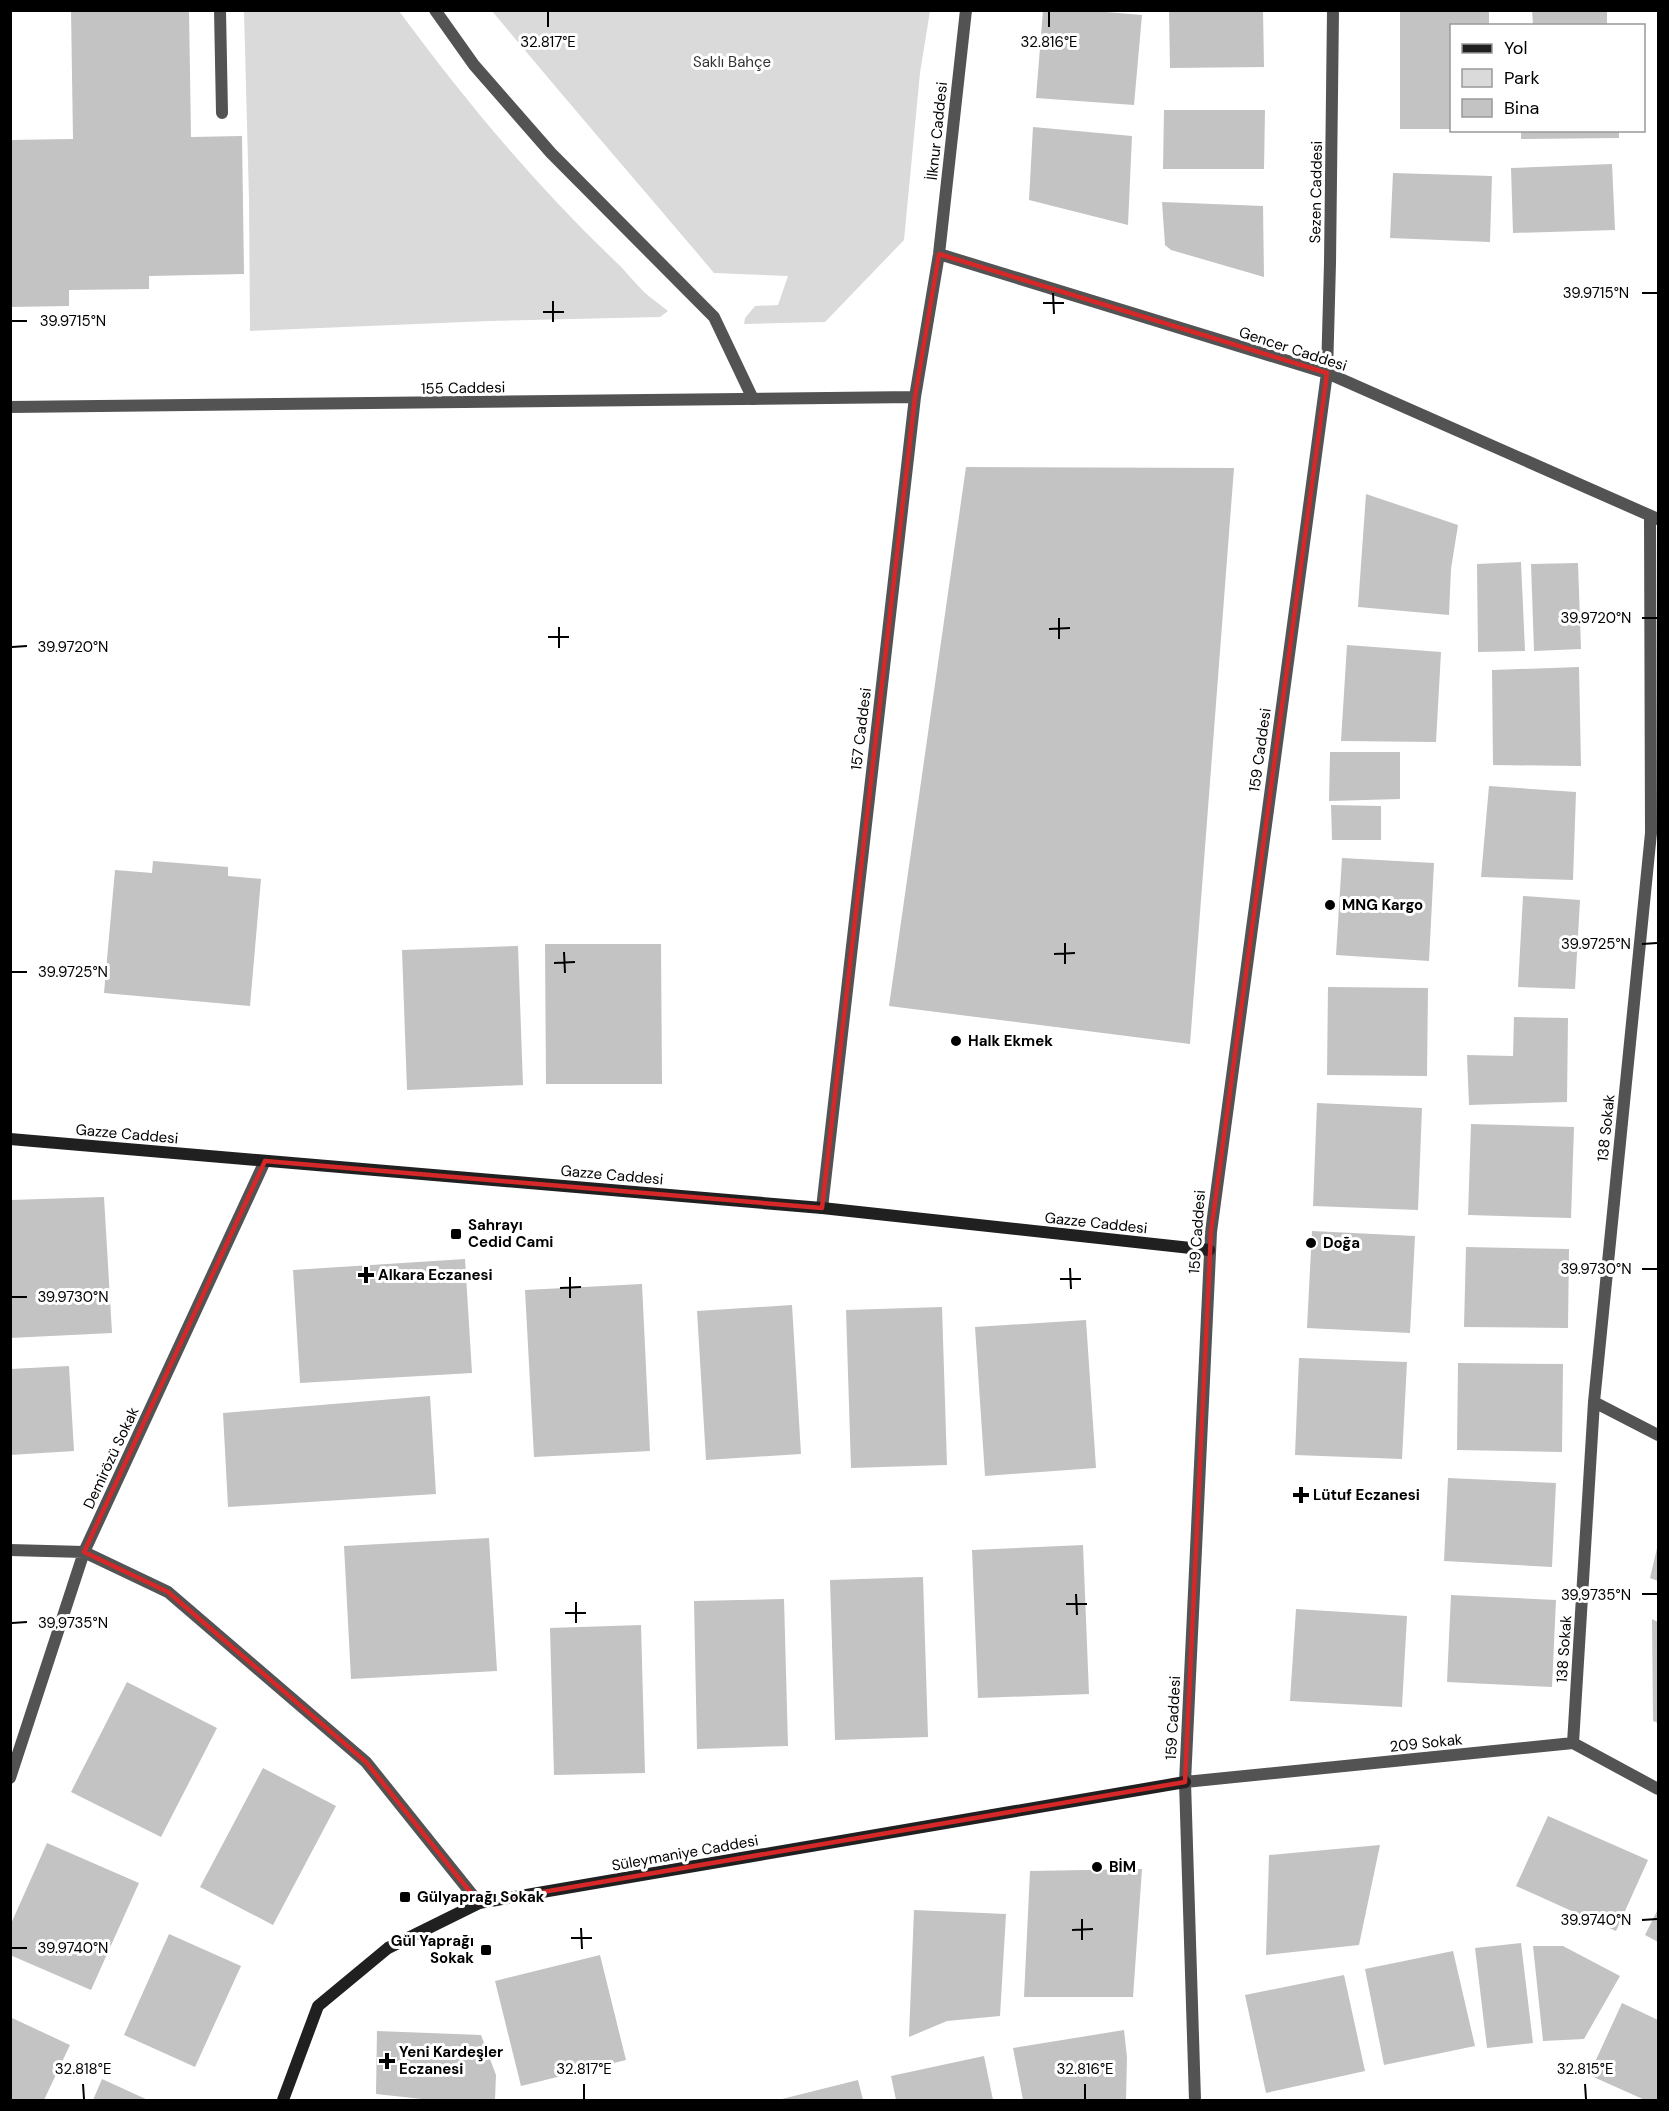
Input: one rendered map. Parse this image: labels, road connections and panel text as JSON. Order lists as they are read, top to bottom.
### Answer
{
  "streets": {
    "main road": ["Gazze Caddesi", "Süleymaniye Caddesi"],
    "street": [
      "İlknur Caddesi",
      "Sezen Caddesi",
      "Gencer Caddesi",
      "155 Caddesi",
      "157 Caddesi",
      "159 Caddesi",
      "138 Sokak",
      "Demirözü Sokak",
      "209 Sokak"
    ]
  },
  "crossings": [
    ["İlknur Caddesi", "Gencer Caddesi"],
    ["İlknur Caddesi", "157 Caddesi"],
    ["Sezen Caddesi", "Gencer Caddesi"],
    ["Sezen Caddesi", "159 Caddesi"],
    ["Gencer Caddesi", "157 Caddesi"],
    ["Gencer Caddesi", "159 Caddesi"],
    ["Gencer Caddesi", "138 Sokak"],
    ["155 Caddesi", "157 Caddesi"],
    ["157 Caddesi", "Gazze Caddesi"],
    ["159 Caddesi", "Gazze Caddesi"],
    ["159 Caddesi", "209 Sokak"],
    ["159 Caddesi", "Süleymaniye Caddesi"],
    ["138 Sokak", "209 Sokak"],
    ["Gazze Caddesi", "Demirözü Sokak"],
    ["209 Sokak", "Süleymaniye Caddesi"]
  ],
  "parks": ["Saklı Bahçe"],
  "places": {
    "other": [
      "MNG Kargo",
      "Halk Ekmek",
      "Doğa",
      "BİM"
    ],
    "transit": ["Sahrayı Cedid Cami", "Gülyaprağı Sokak", "Gül Yaprağı Sokak"],
    "health": ["Alkara Eczanesi", "Lütuf Eczanesi", "Yeni Kardeşler Eczanesi"]
  },
  "legend": ["Yol", "Park", "Bina"],
  "coordinates": [
    "32.817°E",
    "32.816°E",
    "39.9715°N",
    "39.9720°N",
    "39.9725°N",
    "39.9730°N",
    "39.9735°N",
    "39.9740°N",
    "32.818°E",
    "32.815°E"
  ]
}
